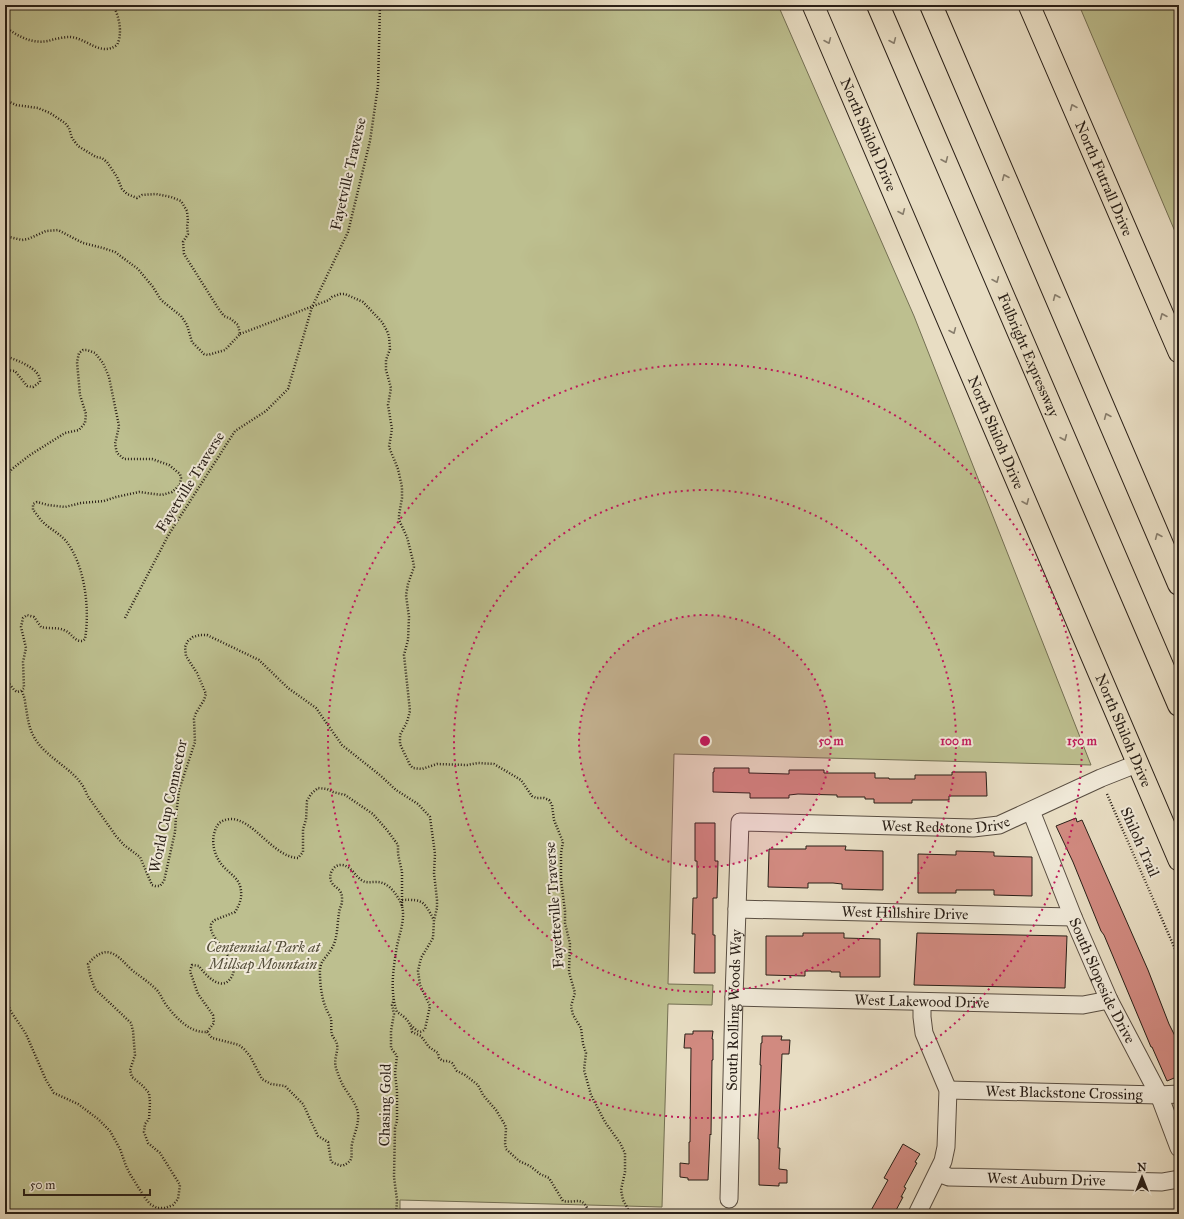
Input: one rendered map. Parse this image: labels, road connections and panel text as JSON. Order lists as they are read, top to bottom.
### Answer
{
  "streets": {
    "highway": ["Fulbright Expressway"],
    "main road": ["North Shiloh Drive", "North Futrall Drive"],
    "lane": [
      "West Redstone Drive",
      "West Hillshire Drive",
      "South Slopeside Drive",
      "West Lakewood Drive",
      "South Rolling Woods Way",
      "West Blackstone Crossing",
      "West Auburn Drive"
    ],
    "path": [
      "Fayetville Traverse",
      "World Cup Connector",
      "Shiloh Trail",
      "Fayetteville Traverse",
      "Chasing Gold"
    ]
  },
  "crossings": [
    ["North Shiloh Drive", "West Redstone Drive"],
    ["Fayetville Traverse", "Fayetteville Traverse"],
    ["West Redstone Drive", "Shiloh Trail"],
    ["West Redstone Drive", "South Slopeside Drive"],
    ["West Redstone Drive", "South Rolling Woods Way"],
    ["West Hillshire Drive", "South Slopeside Drive"],
    ["West Hillshire Drive", "South Rolling Woods Way"],
    ["South Slopeside Drive", "West Lakewood Drive"],
    ["South Slopeside Drive", "West Blackstone Crossing"],
    ["West Lakewood Drive", "South Rolling Woods Way"]
  ],
  "one_way": ["North Shiloh Drive", "North Futrall Drive"],
  "parks": ["Centennial Park at Millsap Mountain"],
  "scale_bar": "50 m",
  "north": "top",
  "rings": ["50 m", "100 m", "150 m"]
}
